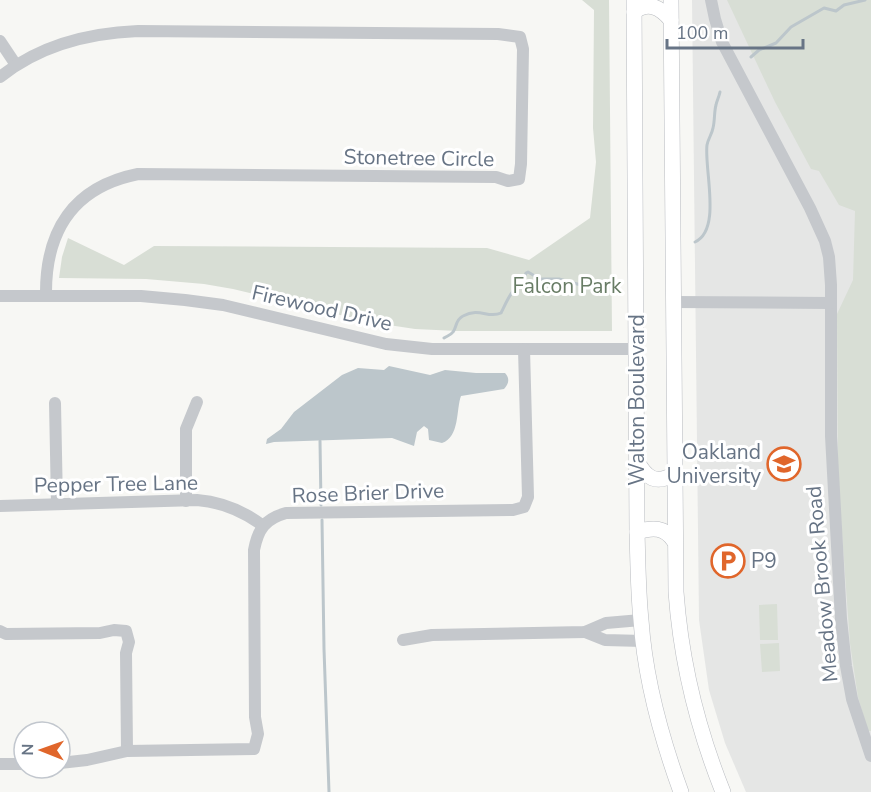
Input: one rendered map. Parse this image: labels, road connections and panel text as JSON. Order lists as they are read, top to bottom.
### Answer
{
  "streets": {
    "main road": ["Walton Boulevard"],
    "street": [
      "Stonetree Circle",
      "Firewood Drive",
      "Pepper Tree Lane",
      "Rose Brier Drive",
      "Meadow Brook Road"
    ]
  },
  "crossings": [
    ["Stonetree Circle", "Firewood Drive"],
    ["Firewood Drive", "Walton Boulevard"],
    ["Firewood Drive", "Rose Brier Drive"],
    ["Pepper Tree Lane", "Rose Brier Drive"]
  ],
  "parks": ["Falcon Park"],
  "places": {
    "school or university": ["Oakland University"],
    "parking": ["P9"]
  },
  "scale_bar": "100 m",
  "north": "left"
}
